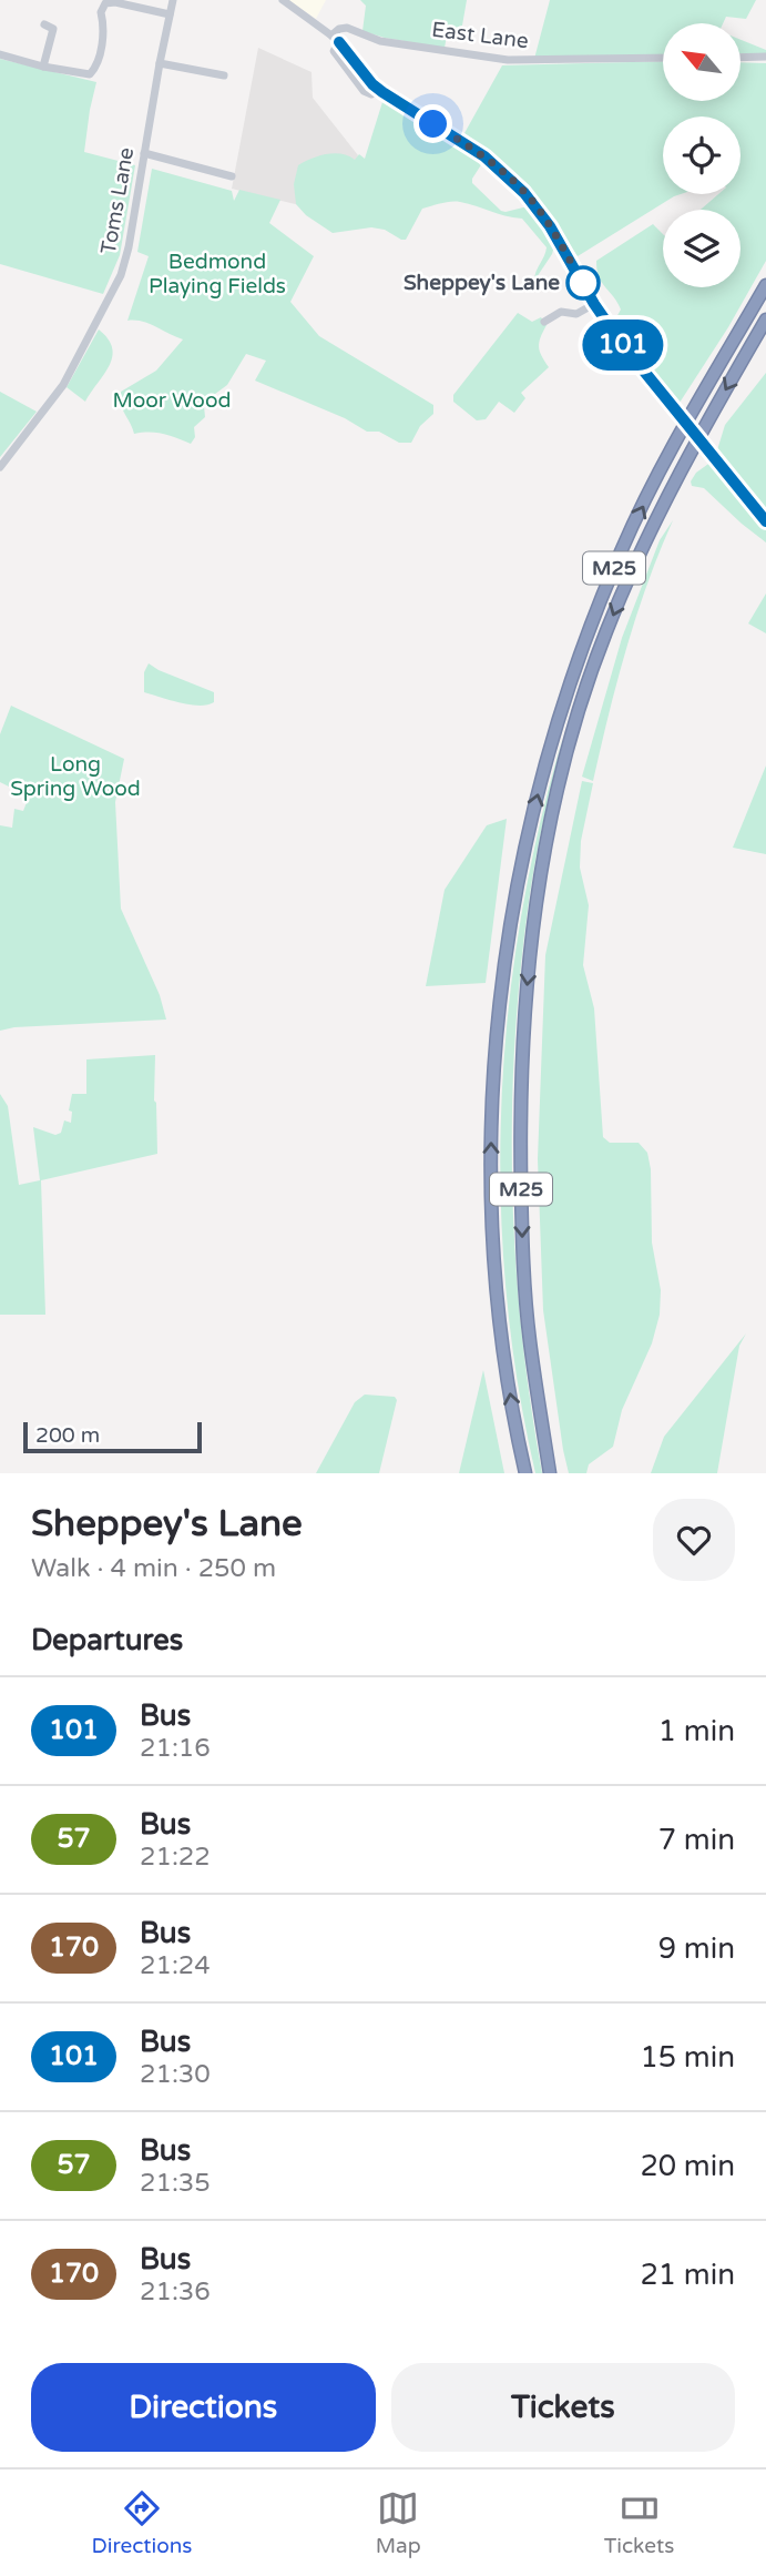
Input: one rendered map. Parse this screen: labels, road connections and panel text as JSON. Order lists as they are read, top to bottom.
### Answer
{
  "streets": {
    "highway": ["M25"],
    "street": ["East Lane", "Toms Lane"]
  },
  "parks": ["Bedmond Playing Fields", "Moor Wood", "Long Spring Wood"],
  "places": ["Sheppey's Lane"],
  "lines": ["bus line 101"],
  "scale_bar": "200 m",
  "north": "top left",
  "page": {
    "on_map": "101",
    "scale": "200 m",
    "heading": [
      ["Sheppey's Lane", "Walk · 4 min · 250 m"],
      "Departures"
    ],
    "list": [
      {
        "mark": "101",
        "name": "Bus",
        "note": "21:16",
        "value": "1 min"
      },
      {
        "mark": "57",
        "name": "Bus",
        "note": "21:22",
        "value": "7 min"
      },
      {
        "mark": "170",
        "name": "Bus",
        "note": "21:24",
        "value": "9 min"
      },
      {
        "mark": "101",
        "name": "Bus",
        "note": "21:30",
        "value": "15 min"
      },
      {
        "mark": "57",
        "name": "Bus",
        "note": "21:35",
        "value": "20 min"
      },
      {
        "mark": "170",
        "name": "Bus",
        "note": "21:36",
        "value": "21 min"
      }
    ],
    "buttons": ["Directions", "Tickets"],
    "tabs": ["Directions", "Map", "Tickets"]
  }
}
